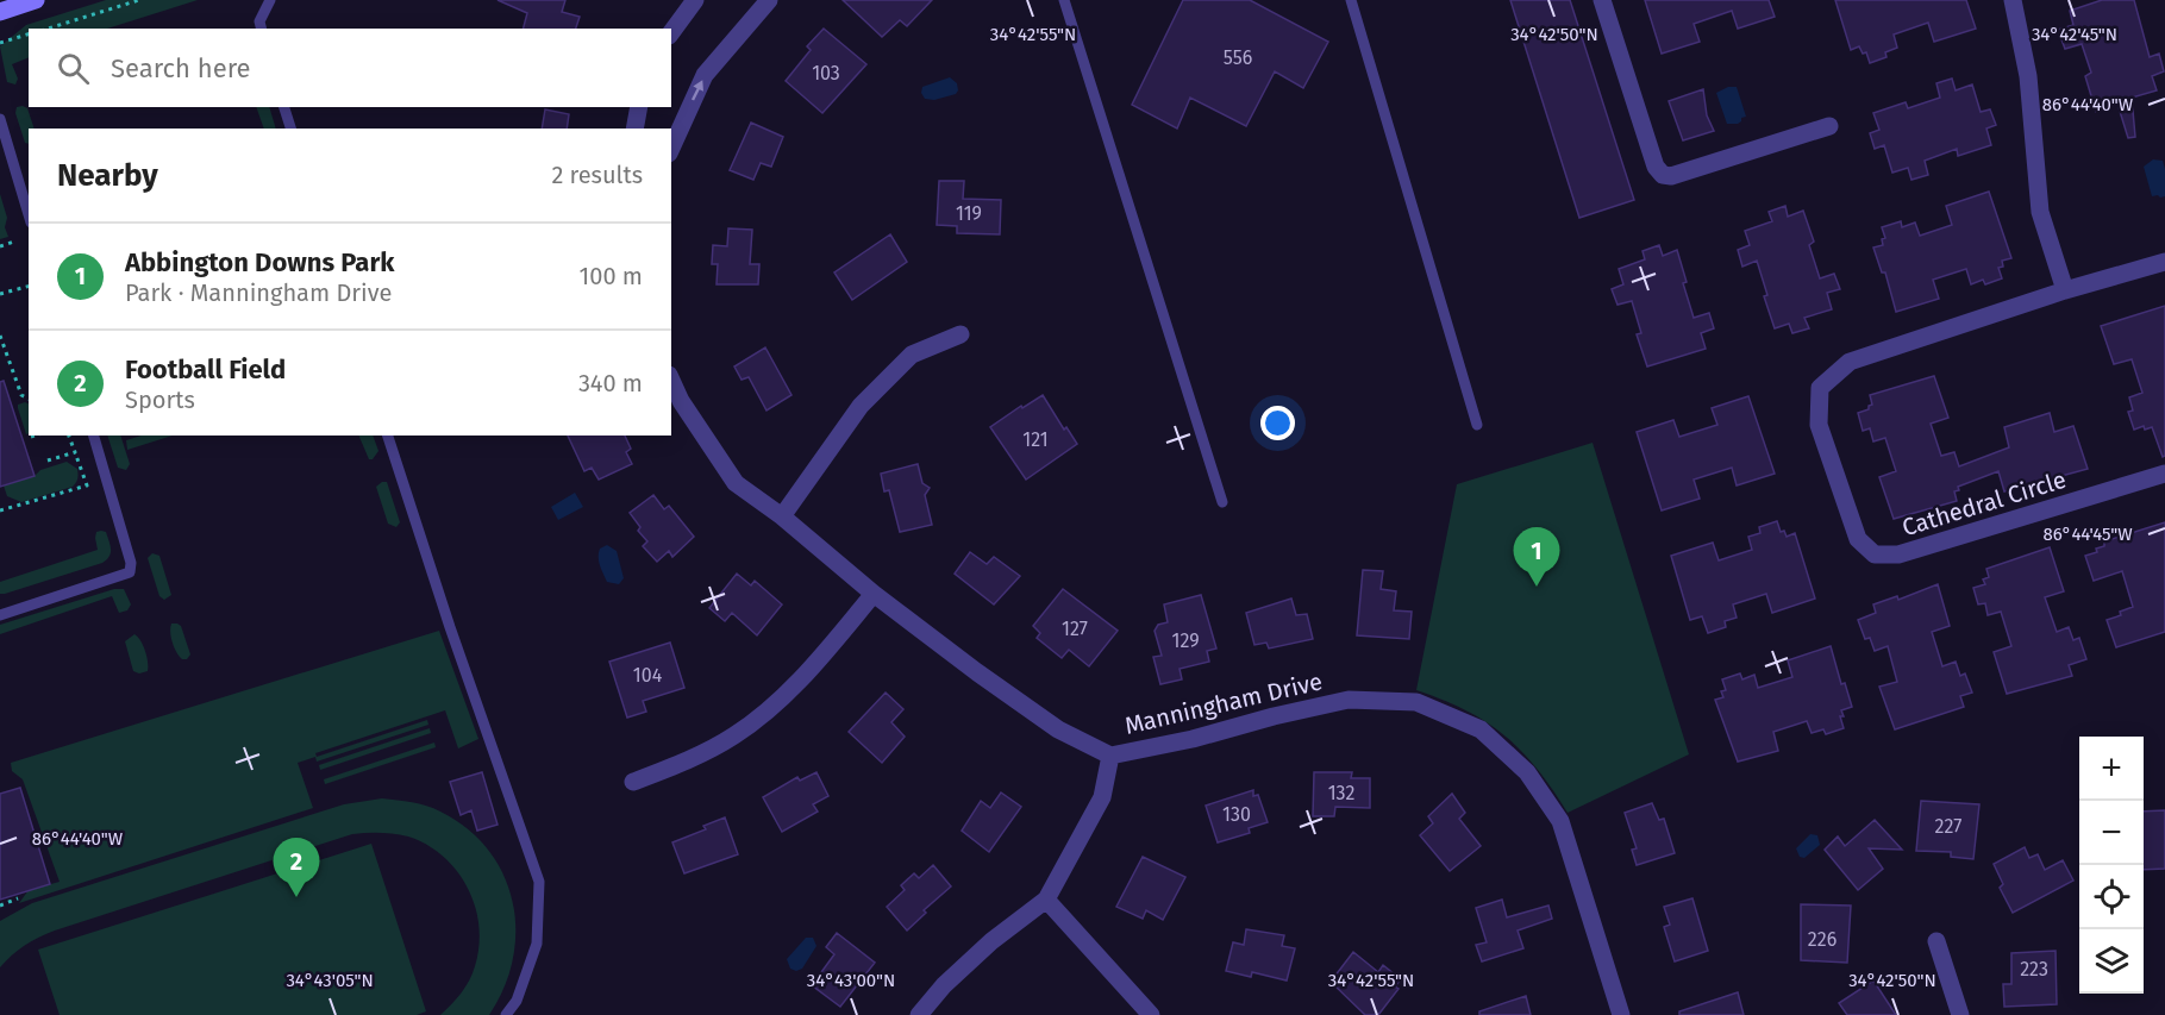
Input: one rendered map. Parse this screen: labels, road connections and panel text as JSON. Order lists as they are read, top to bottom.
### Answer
{
  "streets": {
    "street": ["Cathedral Circle", "Manningham Drive"]
  },
  "house_numbers": [
    "556",
    "103",
    "119",
    "121",
    "127",
    "129",
    "104",
    "132",
    "130",
    "227",
    "226",
    "223"
  ],
  "page": {
    "search": "Search here",
    "heading": ["Nearby", "2 results"],
    "list": [
      {
        "mark": "1",
        "name": "Abbington Downs Park",
        "note": "Park · Manningham Drive",
        "value": "100 m"
      },
      {
        "mark": "2",
        "name": "Football Field",
        "note": "Sports",
        "value": "340 m"
      }
    ],
    "pins": ["1", "2"],
    "map_buttons": ["+", "−"]
  },
  "coordinates": [
    "34°42'55\"N",
    "34°42'50\"N",
    "34°42'45\"N",
    "86°44'40\"W",
    "86°44'45\"W",
    "34°43'05\"N",
    "34°43'00\"N"
  ]
}
